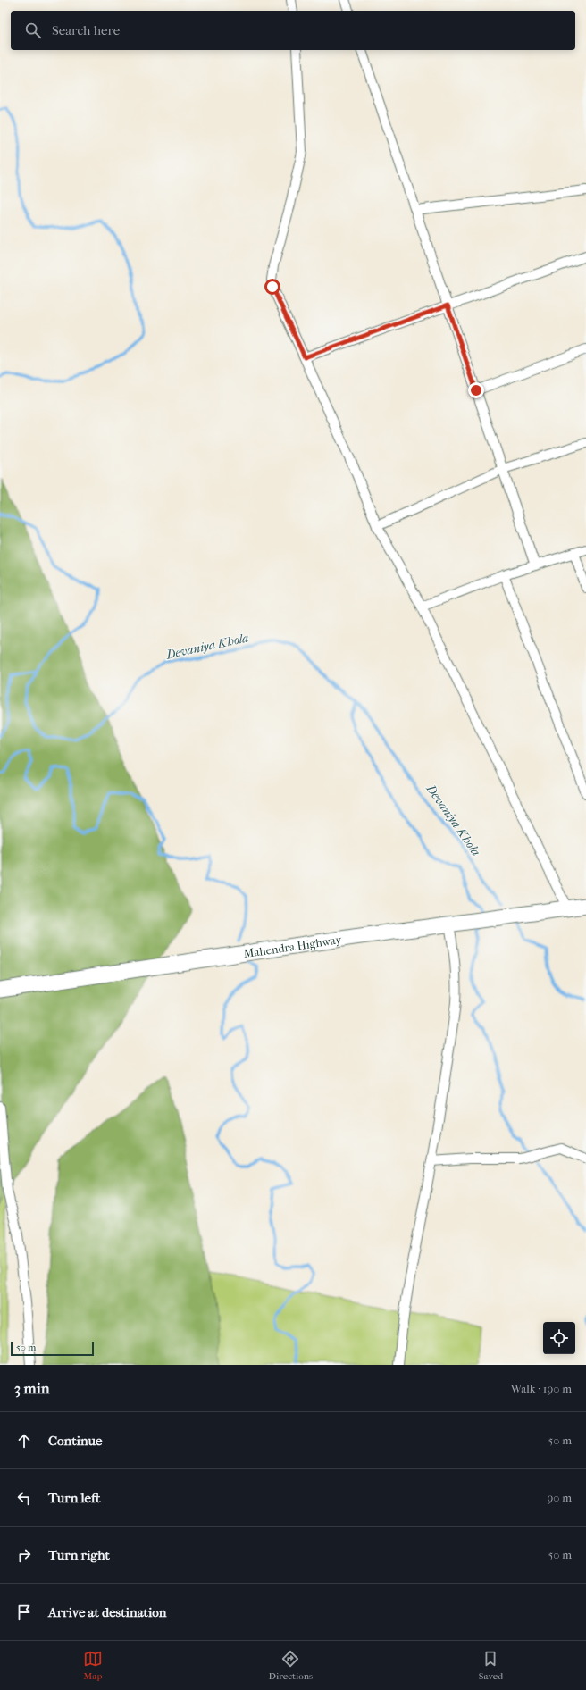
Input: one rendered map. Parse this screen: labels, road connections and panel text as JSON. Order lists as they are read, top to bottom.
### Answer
{
  "streets": {
    "highway": ["Mahendra Highway"]
  },
  "water": ["Devaniya Khola"],
  "scale_bar": "50 m",
  "page": {
    "search": "Search here",
    "scale": "50 m",
    "heading": ["3 min", "Walk · 190 m"],
    "list": [
      ["Continue", "50 m"],
      ["Turn left", "90 m"],
      ["Turn right", "50 m"],
      "Arrive at destination"
    ],
    "nav": ["Map", "Directions", "Saved"]
  }
}
